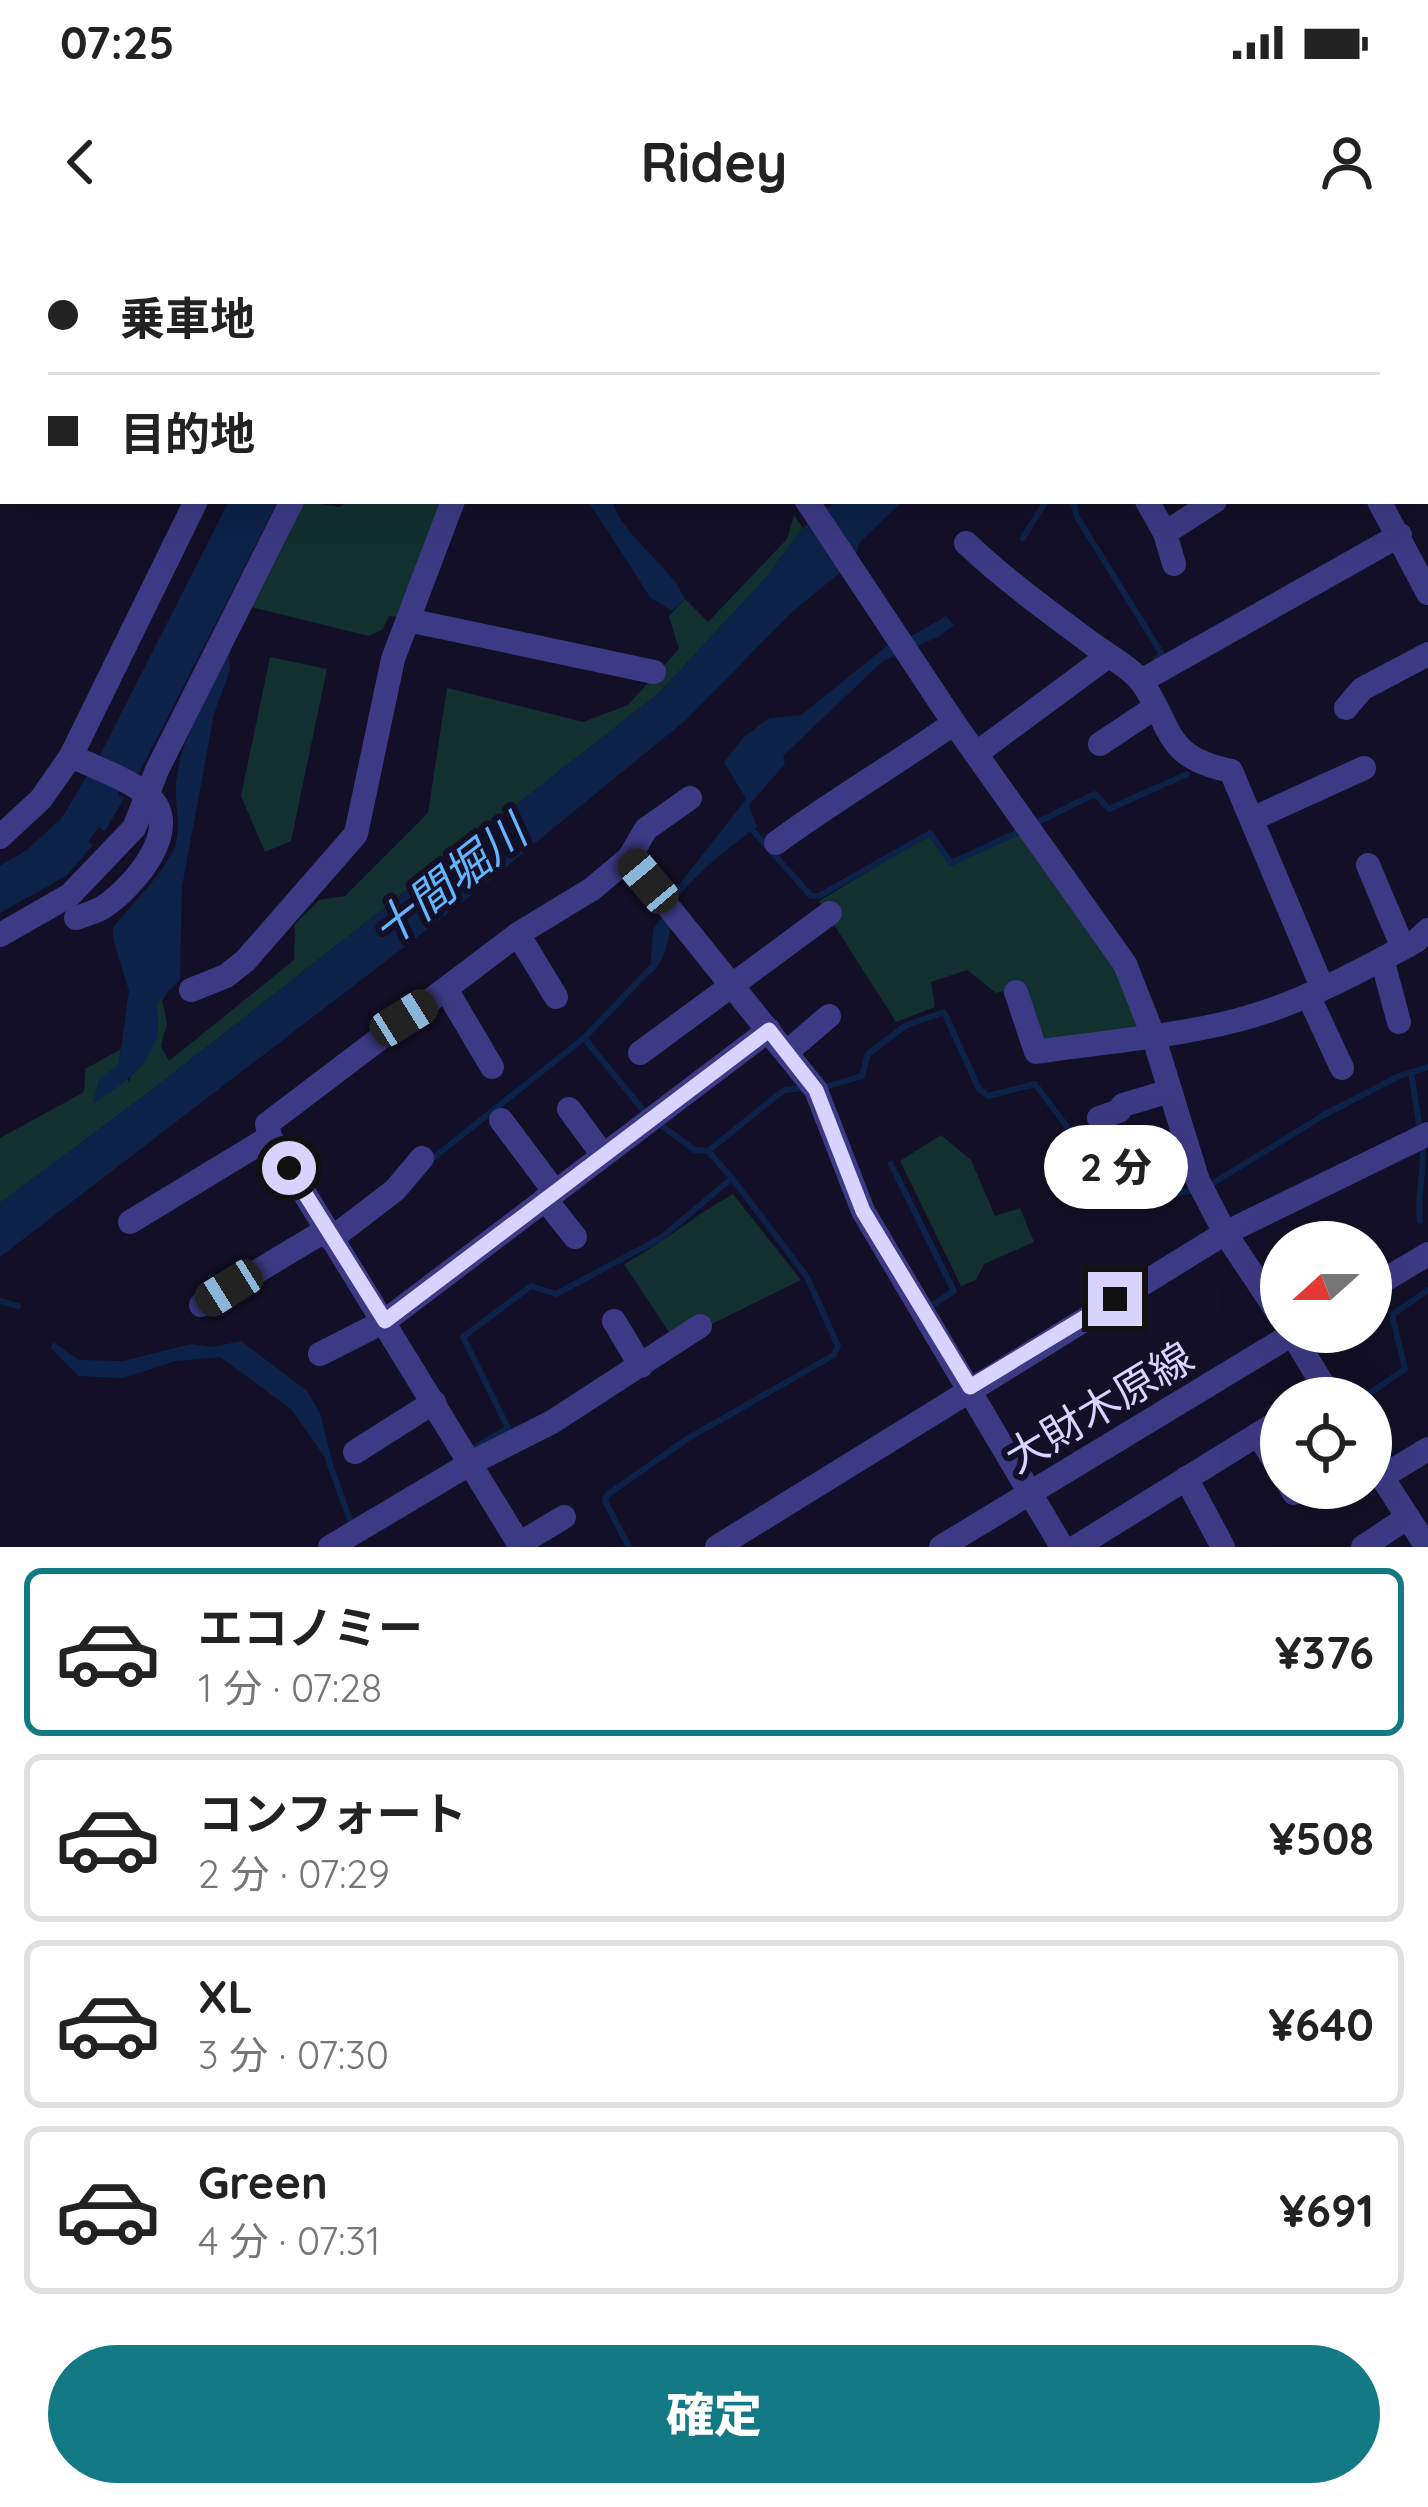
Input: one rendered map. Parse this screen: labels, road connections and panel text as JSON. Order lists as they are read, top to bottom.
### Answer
{
  "streets": {
    "street": ["大財木原線"]
  },
  "water": ["十間堀川"],
  "north": "left",
  "page": {
    "status": "07:25",
    "header": "Ridey",
    "banner": ["乗車地", "目的地"],
    "bubble": "2 分",
    "list": [
      {
        "name": "エコノミー",
        "note": "1 分 · 07:28",
        "value": "¥376"
      },
      {
        "name": "コンフォート",
        "note": "2 分 · 07:29",
        "value": "¥508"
      },
      {
        "name": "XL",
        "note": "3 分 · 07:30",
        "value": "¥640"
      },
      {
        "name": "Green",
        "note": "4 分 · 07:31",
        "value": "¥691"
      }
    ],
    "buttons": "確定"
  }
}
